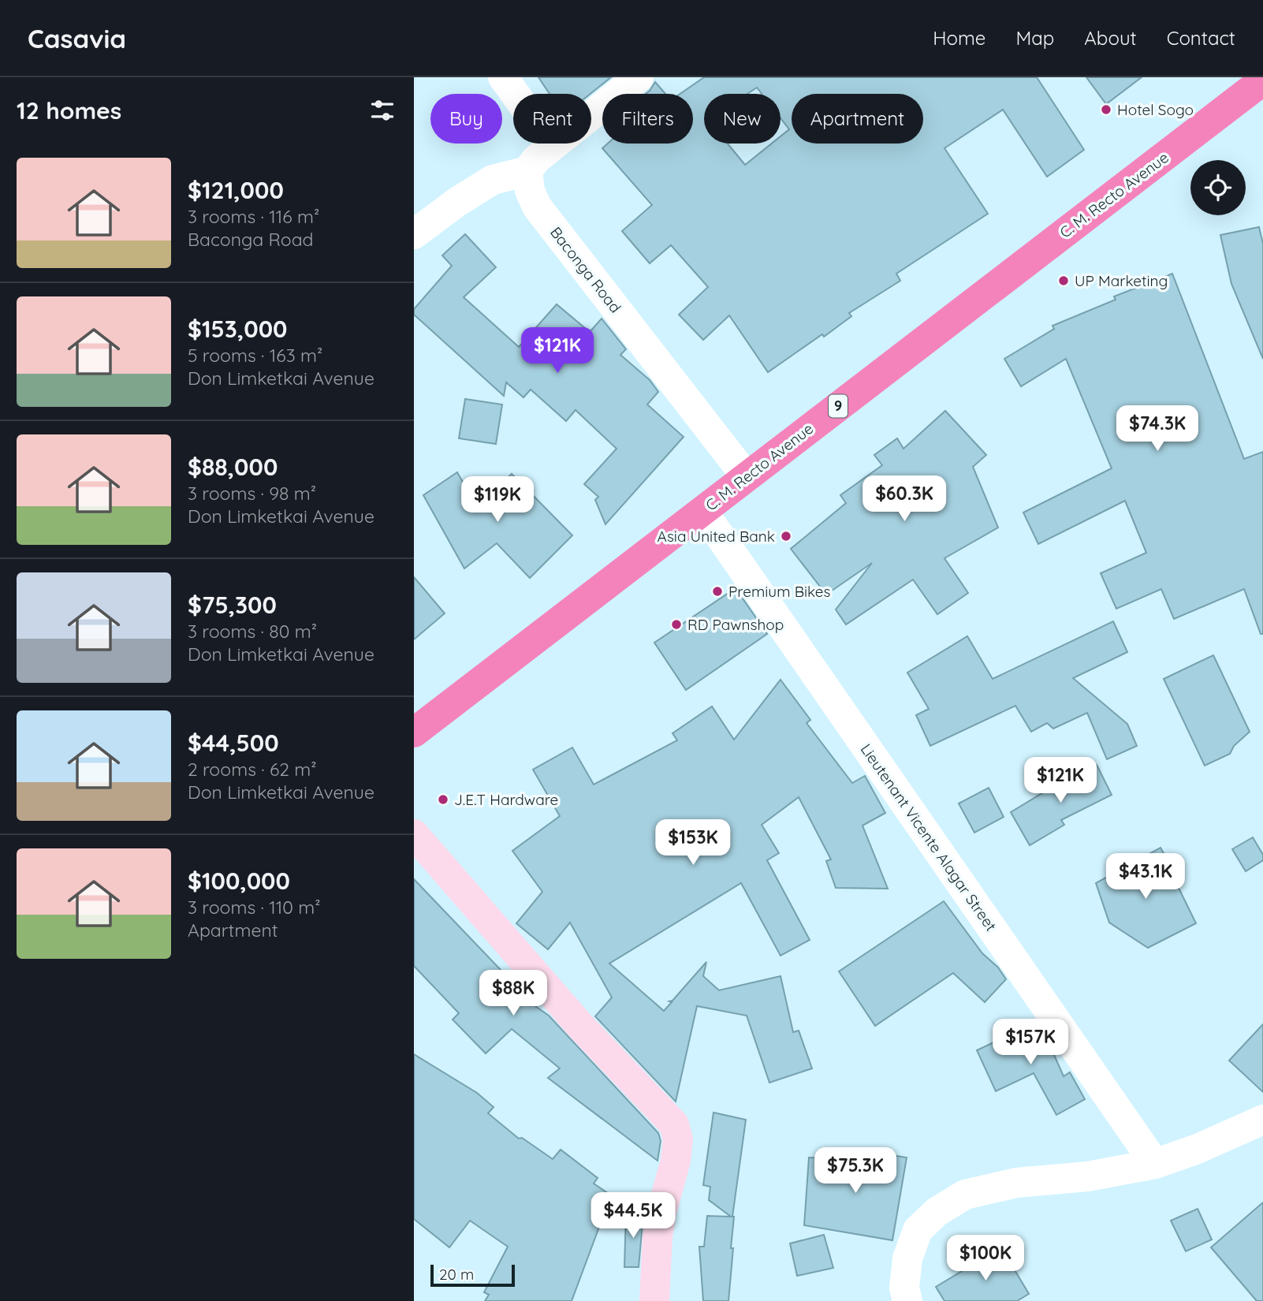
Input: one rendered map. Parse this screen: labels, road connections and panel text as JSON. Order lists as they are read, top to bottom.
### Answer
{
  "streets": {
    "highway": ["C. M. Recto Avenue", "9"],
    "street": ["Baconga Road", "Lieutenant Vicente Alagar Street"]
  },
  "crossings": [
    ["C. M. Recto Avenue", "Baconga Road"],
    ["C. M. Recto Avenue", "Lieutenant Vicente Alagar Street"]
  ],
  "places": [
    "Hotel Sogo",
    "UP Marketing",
    "Asia United Bank",
    "Premium Bikes",
    "RD Pawnshop",
    "J.E.T Hardware"
  ],
  "scale_bar": "20 m",
  "page": {
    "header": "Casavia",
    "nav": [
      "Home",
      "Map",
      "About",
      "Contact"
    ],
    "heading": "12 homes",
    "chip": [
      "Buy",
      "Rent",
      "Filters",
      "New",
      "Apartment"
    ],
    "list": [
      {
        "name": "$121,000",
        "note": "3 rooms · 116 m² · Baconga Road"
      },
      {
        "name": "$153,000",
        "note": "5 rooms · 163 m² · Don Limketkai Avenue"
      },
      {
        "name": "$88,000",
        "note": "3 rooms · 98 m² · Don Limketkai Avenue"
      },
      {
        "name": "$75,300",
        "note": "3 rooms · 80 m² · Don Limketkai Avenue"
      },
      {
        "name": "$44,500",
        "note": "2 rooms · 62 m² · Don Limketkai Avenue"
      },
      {
        "name": "$100,000",
        "note": "3 rooms · 110 m² · Apartment"
      }
    ],
    "price": [
      "$121K",
      "$74.3K",
      "$60.3K",
      "$119K",
      "$121K",
      "$153K",
      "$43.1K",
      "$88K",
      "$157K",
      "$75.3K",
      "$44.5K",
      "$100K"
    ],
    "scale": "20 m"
  }
}
